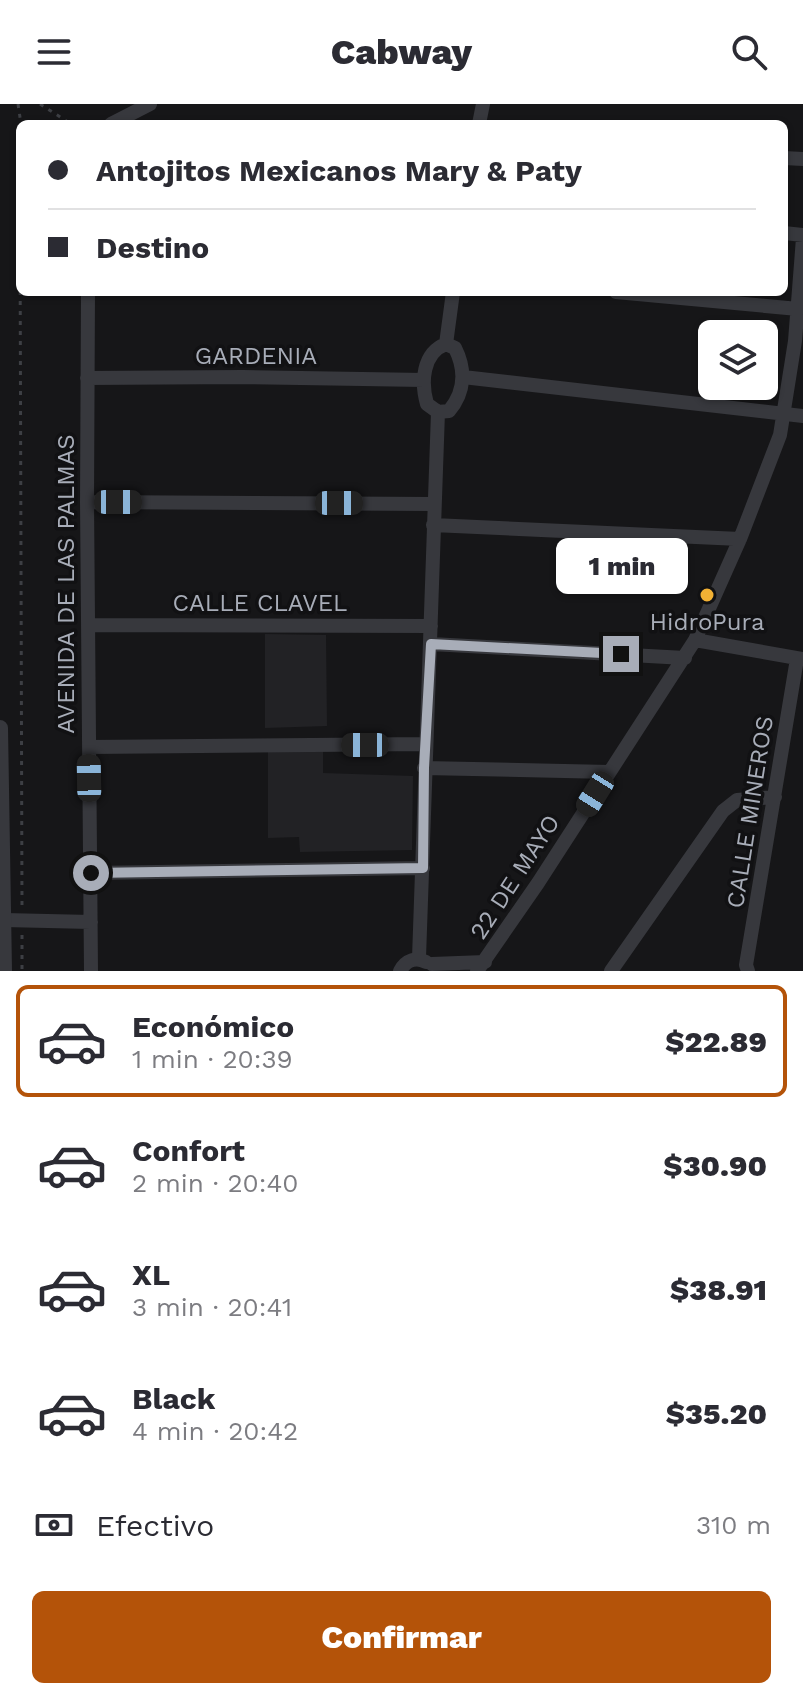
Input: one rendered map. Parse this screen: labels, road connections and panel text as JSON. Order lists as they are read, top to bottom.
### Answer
{
  "streets": {
    "street": [
      "GARDENIA",
      "AVENIDA DE LAS PALMAS",
      "CALLE CLAVEL",
      "CALLE MINEROS",
      "22 DE MAYO"
    ]
  },
  "crossings": [
    ["GARDENIA", "AVENIDA DE LAS PALMAS"],
    ["AVENIDA DE LAS PALMAS", "CALLE CLAVEL"]
  ],
  "places": ["HidroPura"],
  "page": {
    "header": "Cabway",
    "banner": ["Antojitos Mexicanos Mary & Paty", "Destino"],
    "bubble": "1 min",
    "list": [
      {
        "name": "Económico",
        "note": "1 min · 20:39",
        "value": "$22.89"
      },
      {
        "name": "Confort",
        "note": "2 min · 20:40",
        "value": "$30.90"
      },
      {
        "name": "XL",
        "note": "3 min · 20:41",
        "value": "$38.91"
      },
      {
        "name": "Black",
        "note": "4 min · 20:42",
        "value": "$35.20"
      }
    ],
    "pay": ["Efectivo", "310 m"],
    "buttons": "Confirmar"
  }
}
